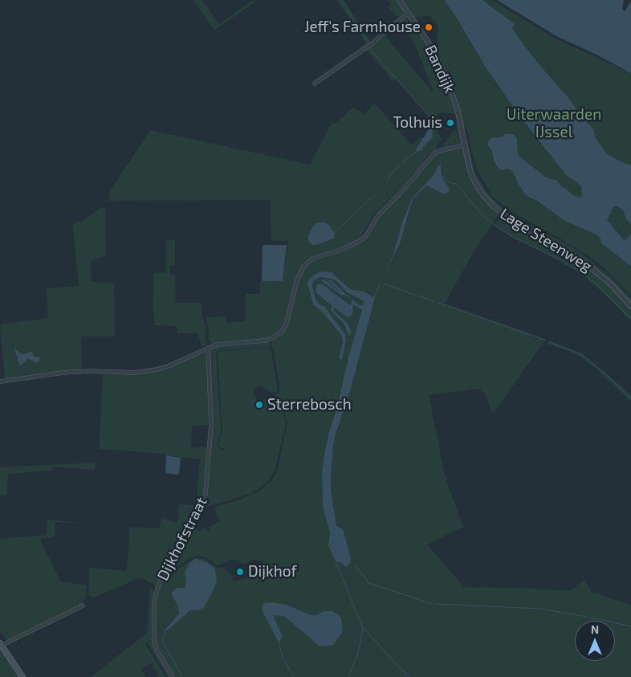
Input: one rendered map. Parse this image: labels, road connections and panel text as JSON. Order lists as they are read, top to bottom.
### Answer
{
  "streets": {
    "street": ["Bandijk", "Lage Steenweg", "Dijkhofstraat"]
  },
  "crossings": [
    ["Bandijk", "Lage Steenweg"]
  ],
  "parks": ["Uiterwaarden IJssel"],
  "places": [
    "Jeff's Farmhouse",
    "Tolhuis",
    "Sterrebosch",
    "Dijkhof"
  ],
  "north": "top"
}
